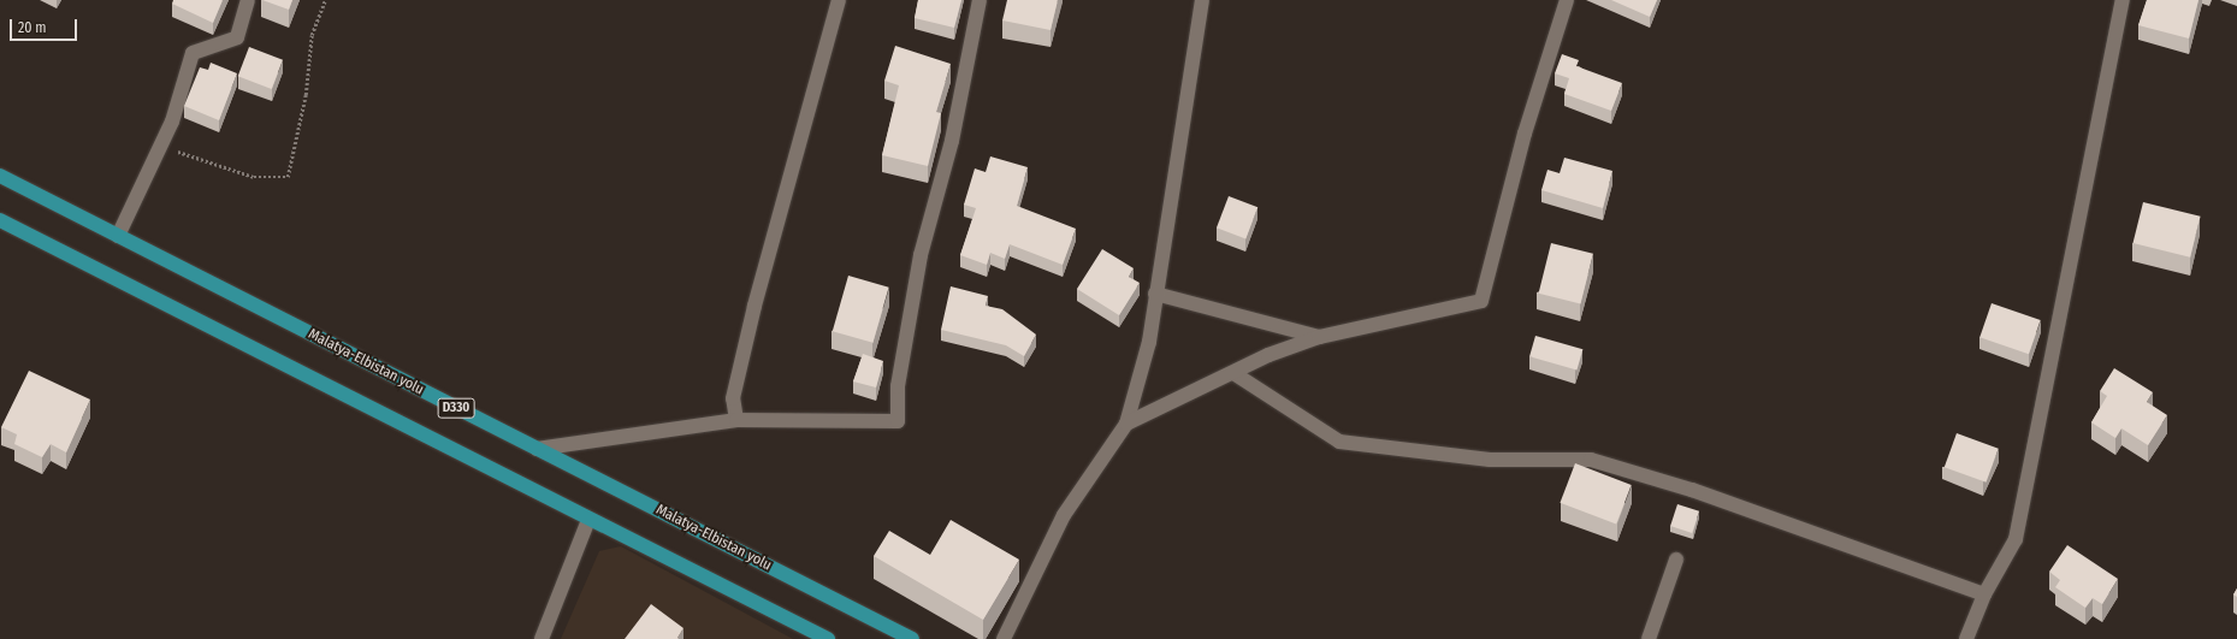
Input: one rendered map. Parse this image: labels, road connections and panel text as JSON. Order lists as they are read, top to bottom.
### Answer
{
  "streets": {
    "main road": ["Malatya-Elbistan yolu", "D330"]
  },
  "scale_bar": "20 m"
}
